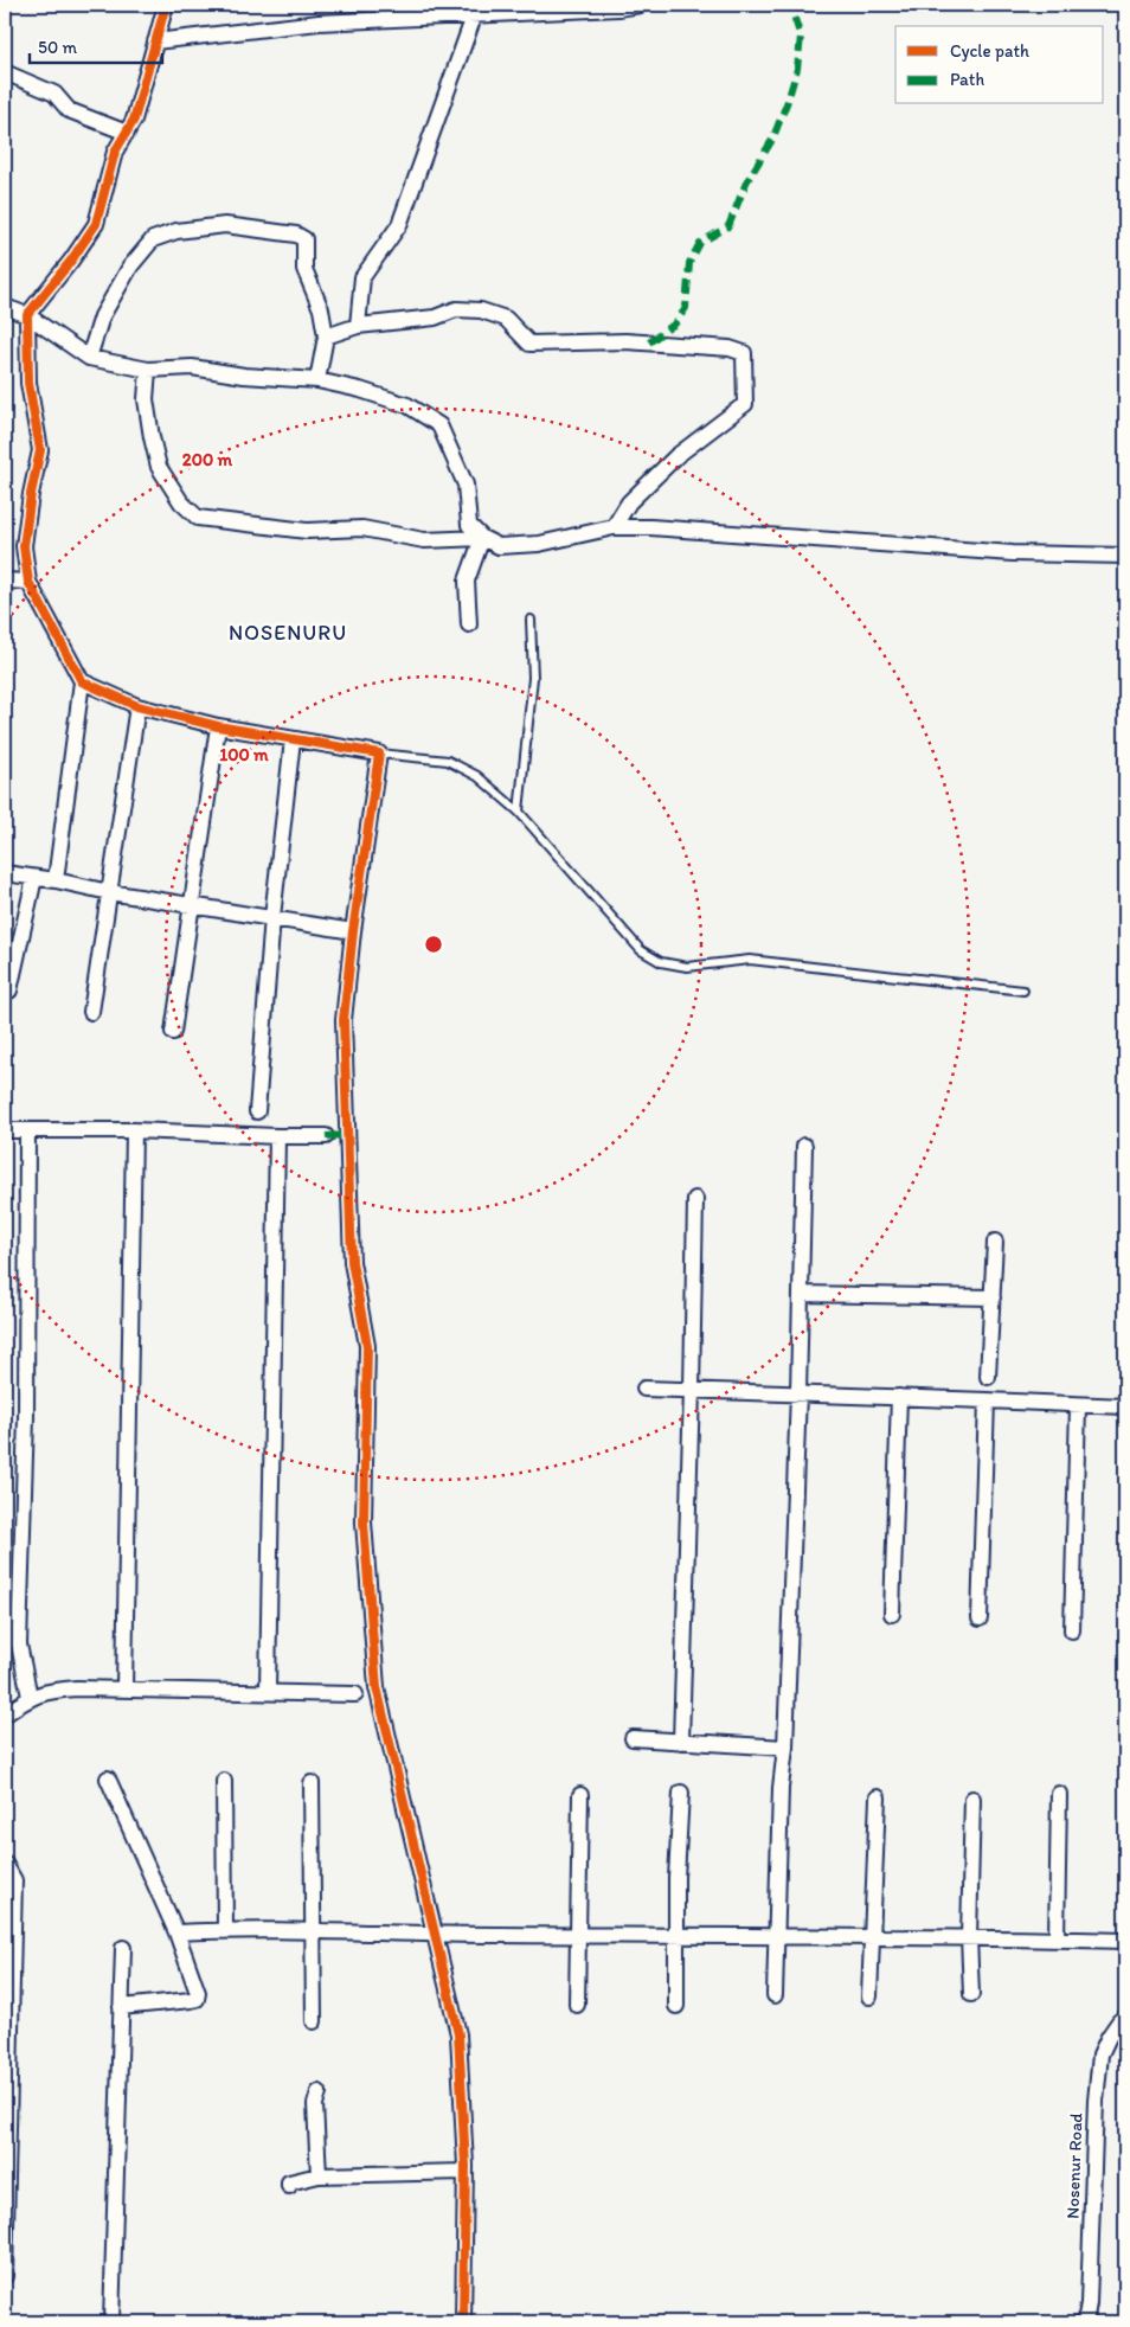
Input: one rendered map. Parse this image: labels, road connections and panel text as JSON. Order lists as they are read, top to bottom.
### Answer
{
  "streets": {
    "street": ["Nosenur Road"]
  },
  "districts": ["NOSENURU"],
  "legend": ["Cycle path", "Path"],
  "scale_bar": "50 m",
  "rings": ["200 m", "100 m"]
}
